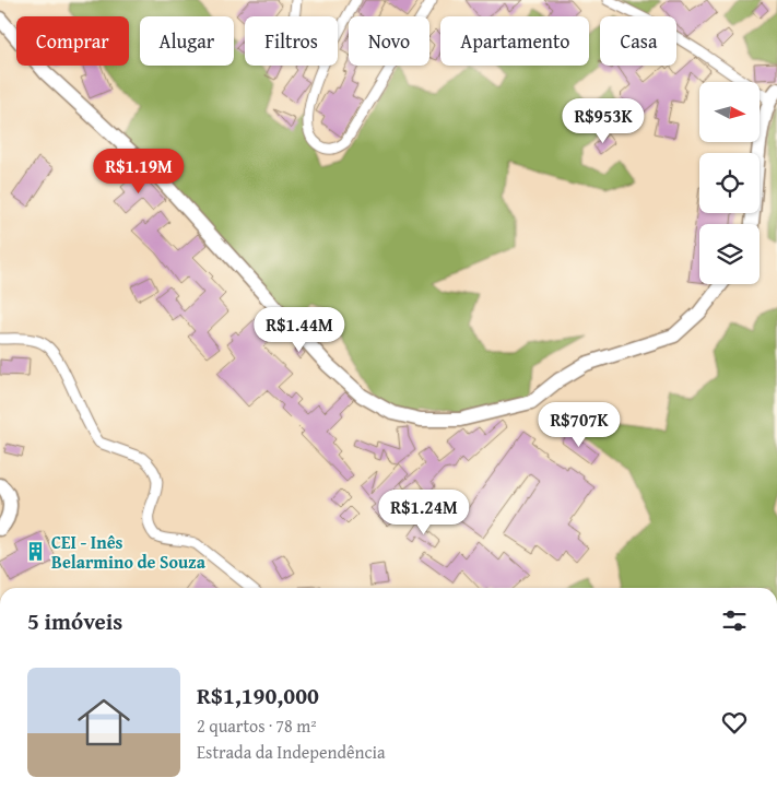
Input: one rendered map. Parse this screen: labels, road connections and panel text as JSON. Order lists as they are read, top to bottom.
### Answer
{
  "places": {
    "building": ["CEI - Inês Belarmino de Souza"]
  },
  "north": "right",
  "page": {
    "chip": [
      "Comprar",
      "Alugar",
      "Filtros",
      "Novo",
      "Apartamento",
      "Casa"
    ],
    "price": [
      "R$953K",
      "R$1.19M",
      "R$1.44M",
      "R$707K",
      "R$1.24M"
    ],
    "heading": "5 imóveis",
    "list": [
      {
        "name": "R$1,190,000",
        "note": "2 quartos · 78 m² · Estrada da Independência"
      }
    ]
  }
}
